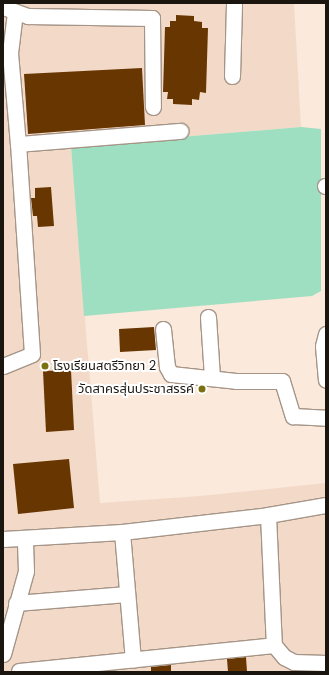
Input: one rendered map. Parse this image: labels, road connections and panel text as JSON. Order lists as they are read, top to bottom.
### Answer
{
  "places": ["โรงเรียนสตรีวิทยา 2", "วัดสาครสุ่นประชาสรรค์"]
}
